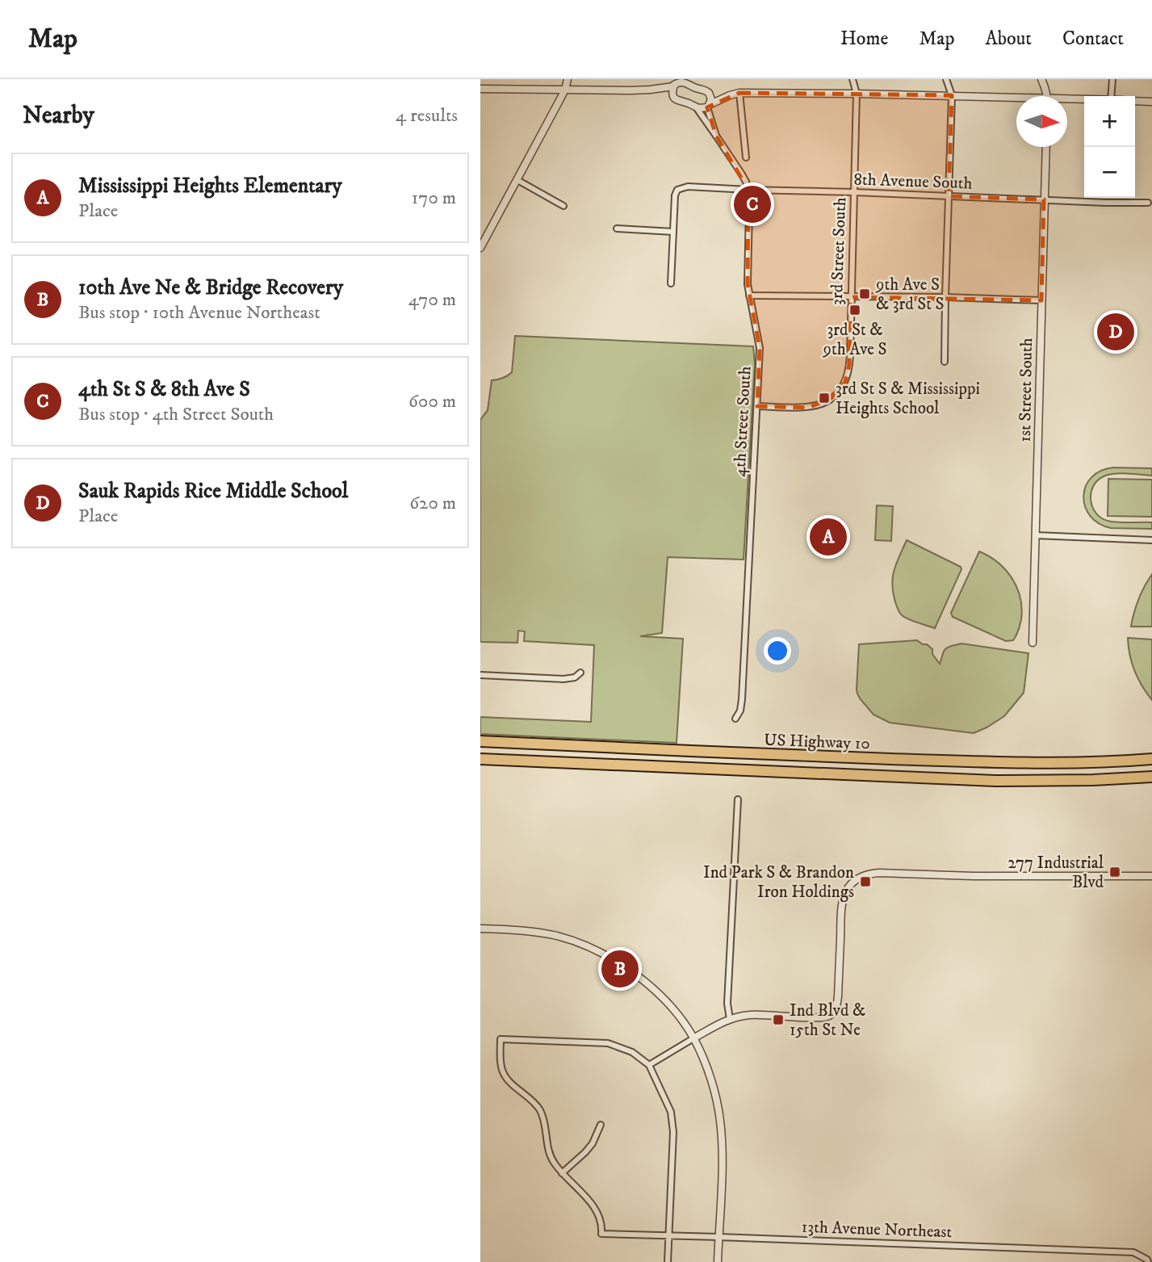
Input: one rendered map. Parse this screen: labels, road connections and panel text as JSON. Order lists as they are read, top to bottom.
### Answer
{
  "streets": {
    "highway": ["US Highway 10"],
    "street": [
      "8th Avenue South",
      "3rd Street South",
      "1st Street South",
      "4th Street South",
      "13th Avenue Northeast"
    ]
  },
  "crossings": [
    ["8th Avenue South", "3rd Street South"],
    ["8th Avenue South", "1st Street South"],
    ["8th Avenue South", "4th Street South"],
    ["3rd Street South", "4th Street South"]
  ],
  "places": {
    "transit": [
      "9th Ave S & 3rd St S",
      "3rd St & 9th Ave S",
      "3rd St S & Mississippi Heights School",
      "277 Industrial Blvd",
      "Ind Park S & Brandon Iron Holdings",
      "Ind Blvd & 15th St Ne"
    ]
  },
  "north": "right",
  "page": {
    "header": "Map",
    "nav": [
      "Home",
      "Map",
      "About",
      "Contact"
    ],
    "heading": ["Nearby", "4 results"],
    "map_buttons": ["+", "−"],
    "list": [
      {
        "mark": "A",
        "name": "Mississippi Heights Elementary",
        "note": "Place",
        "value": "170 m"
      },
      {
        "mark": "B",
        "name": "10th Ave Ne & Bridge Recovery",
        "note": "Bus stop · 10th Avenue Northeast",
        "value": "470 m"
      },
      {
        "mark": "C",
        "name": "4th St S & 8th Ave S",
        "note": "Bus stop · 4th Street South",
        "value": "600 m"
      },
      {
        "mark": "D",
        "name": "Sauk Rapids Rice Middle School",
        "note": "Place",
        "value": "620 m"
      }
    ],
    "pins": [
      "C",
      "D",
      "A",
      "B"
    ]
  }
}
